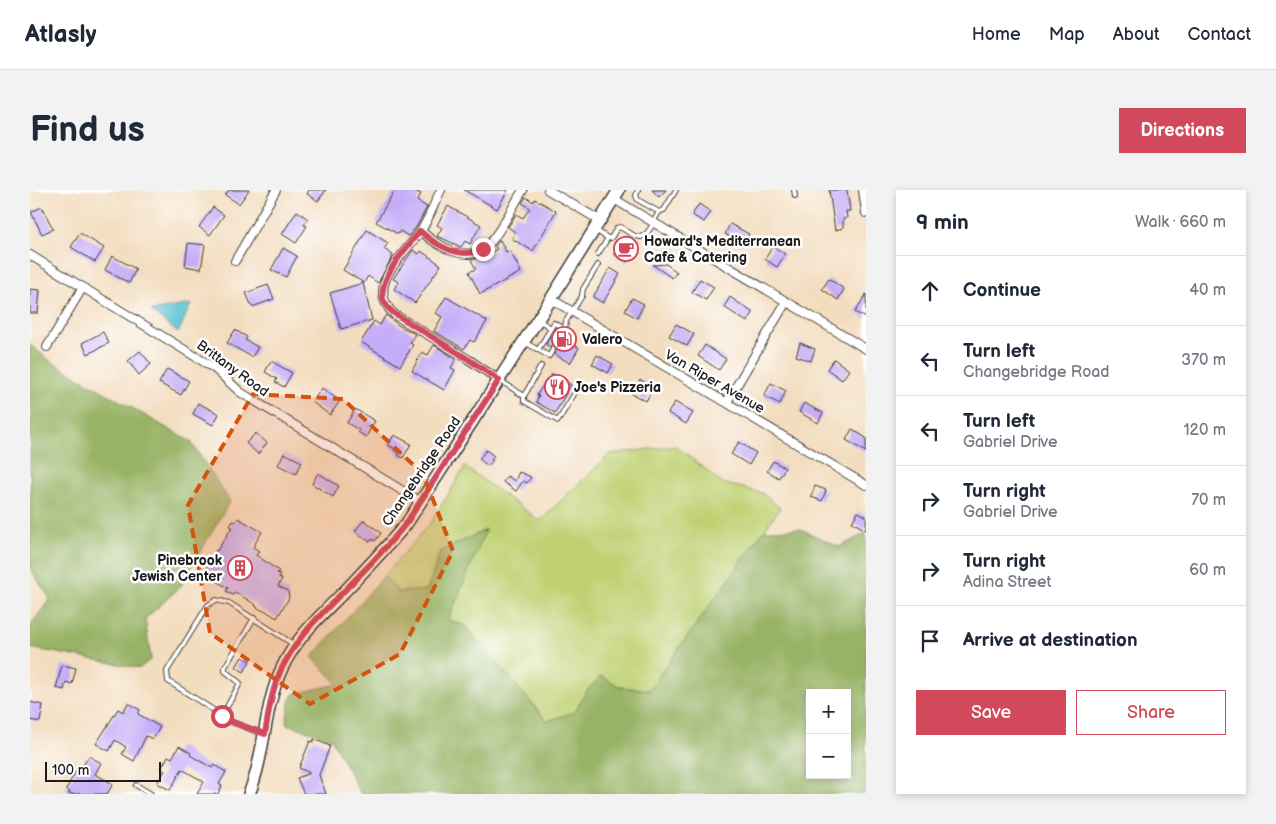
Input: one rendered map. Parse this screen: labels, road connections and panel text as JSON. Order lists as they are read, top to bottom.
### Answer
{
  "streets": {
    "main road": ["Changebridge Road"],
    "street": ["Brittany Road", "Van Riper Avenue"]
  },
  "crossings": [
    ["Brittany Road", "Changebridge Road"],
    ["Van Riper Avenue", "Changebridge Road"]
  ],
  "places": {
    "cafe": ["Howard's Mediterranean Cafe & Catering"],
    "fuel station": ["Valero"],
    "restaurant": ["Joe's Pizzeria"],
    "building": ["Pinebrook Jewish Center"]
  },
  "scale_bar": "100 m",
  "page": {
    "header": "Atlasly",
    "nav": [
      "Home",
      "Map",
      "About",
      "Contact"
    ],
    "buttons": [
      "Directions",
      ["Save", "Share"]
    ],
    "title": "Find us",
    "heading": ["9 min", "Walk · 660 m"],
    "list": [
      ["Continue", "40 m"],
      ["Turn left", "Changebridge Road", "370 m"],
      ["Turn left", "Gabriel Drive", "120 m"],
      ["Turn right", "Gabriel Drive", "70 m"],
      ["Turn right", "Adina Street", "60 m"],
      "Arrive at destination"
    ],
    "map_buttons": ["+", "−"],
    "scale": "100 m"
  }
}
